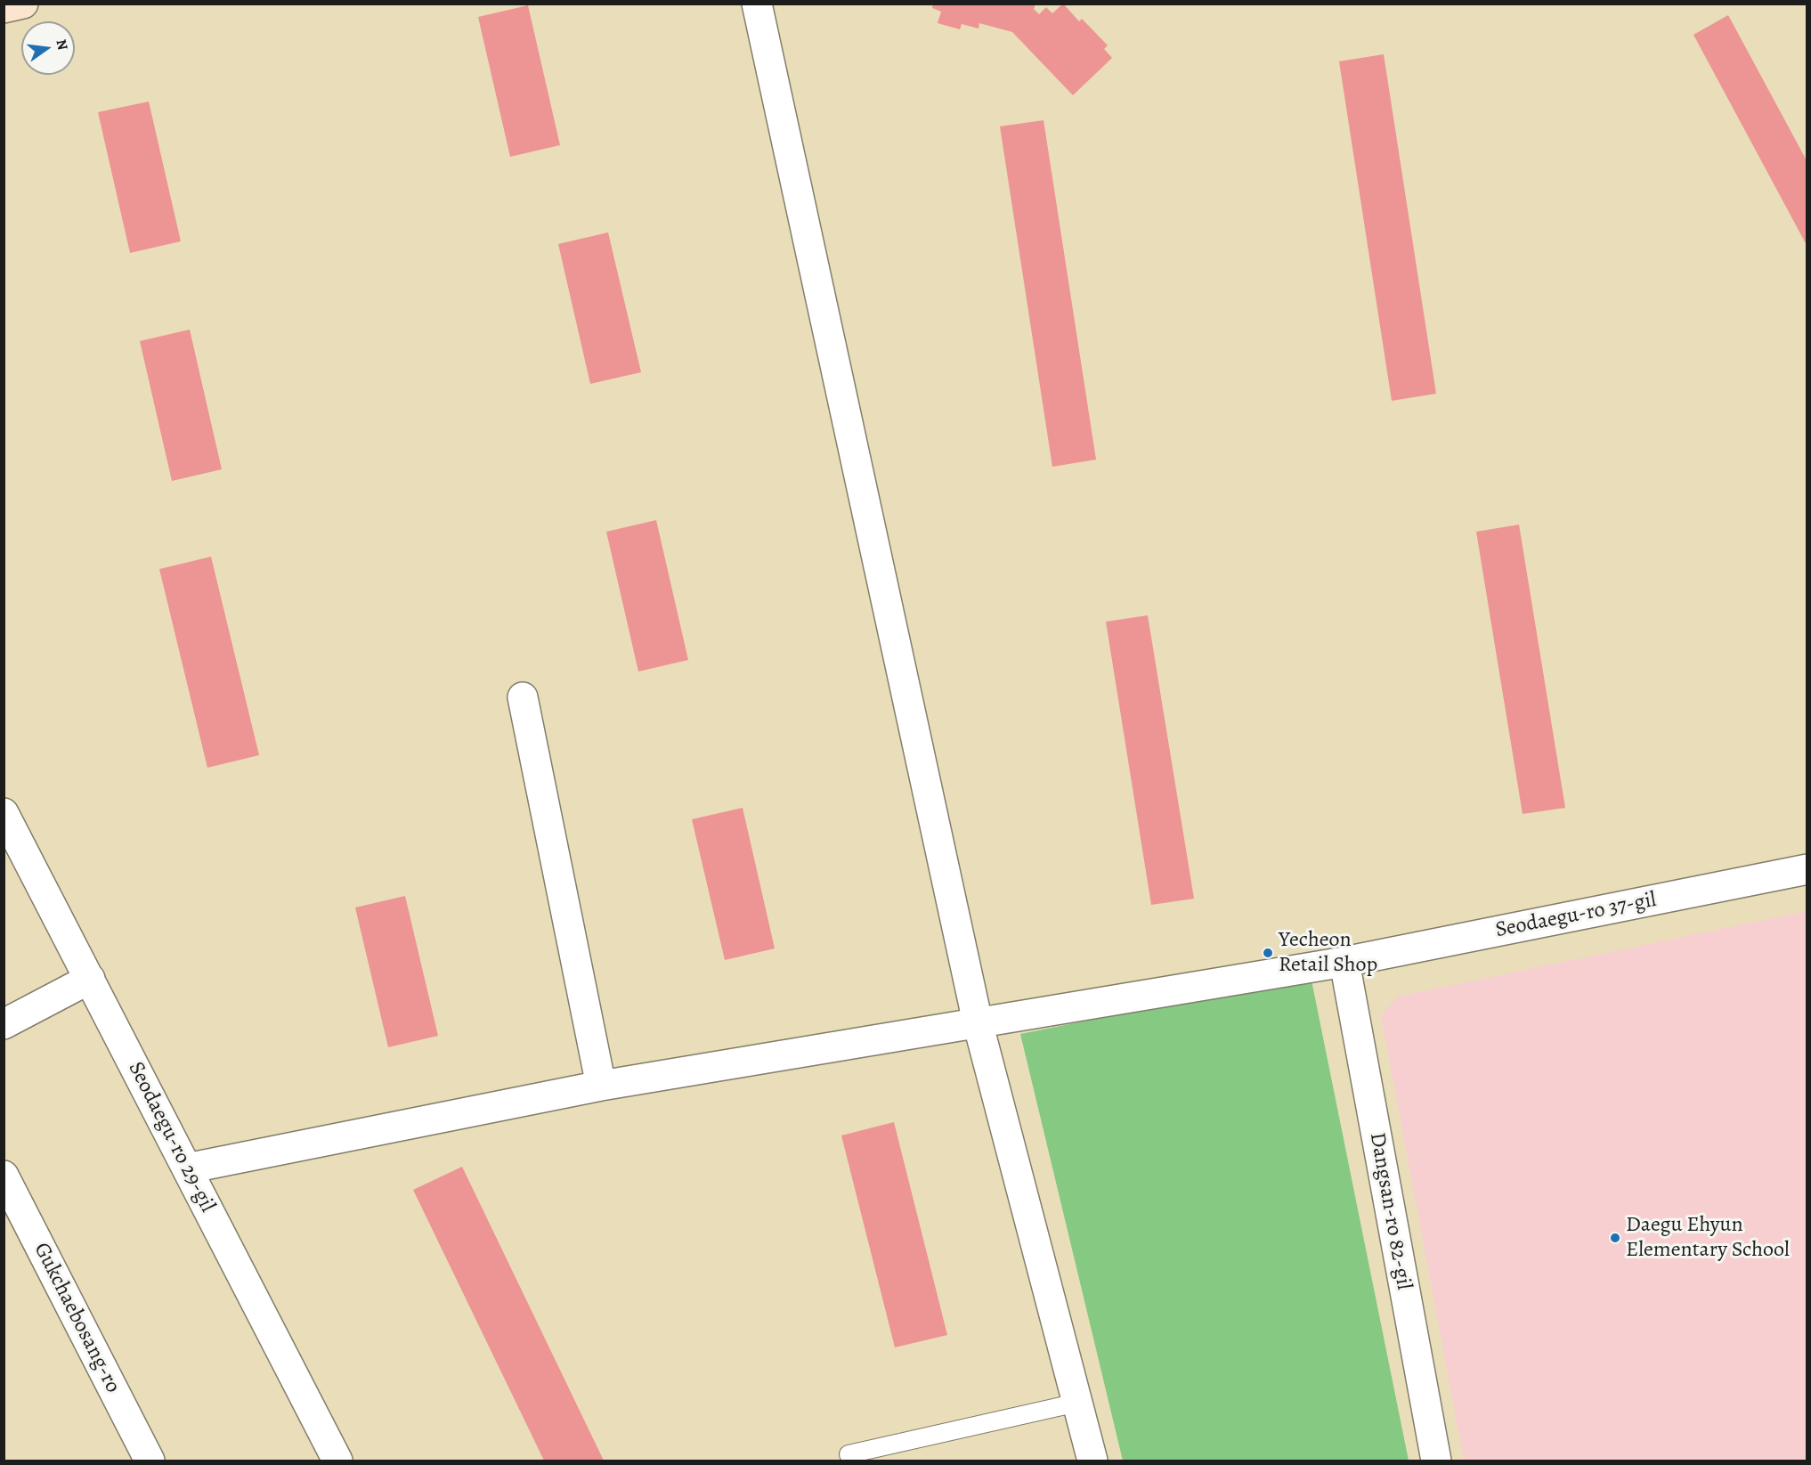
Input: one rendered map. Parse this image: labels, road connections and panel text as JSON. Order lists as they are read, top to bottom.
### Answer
{
  "streets": {
    "street": [
      "Seodaegu-ro 37-gil",
      "Seodaegu-ro 29-gil",
      "Dangsan-ro 82-gil",
      "Gukchaebosang-ro"
    ]
  },
  "crossings": [
    ["Seodaegu-ro 37-gil", "Seodaegu-ro 29-gil"],
    ["Seodaegu-ro 37-gil", "Dangsan-ro 82-gil"]
  ],
  "places": ["Yecheon Retail Shop", "Daegu Ehyun Elementary School"],
  "north": "right"
}
